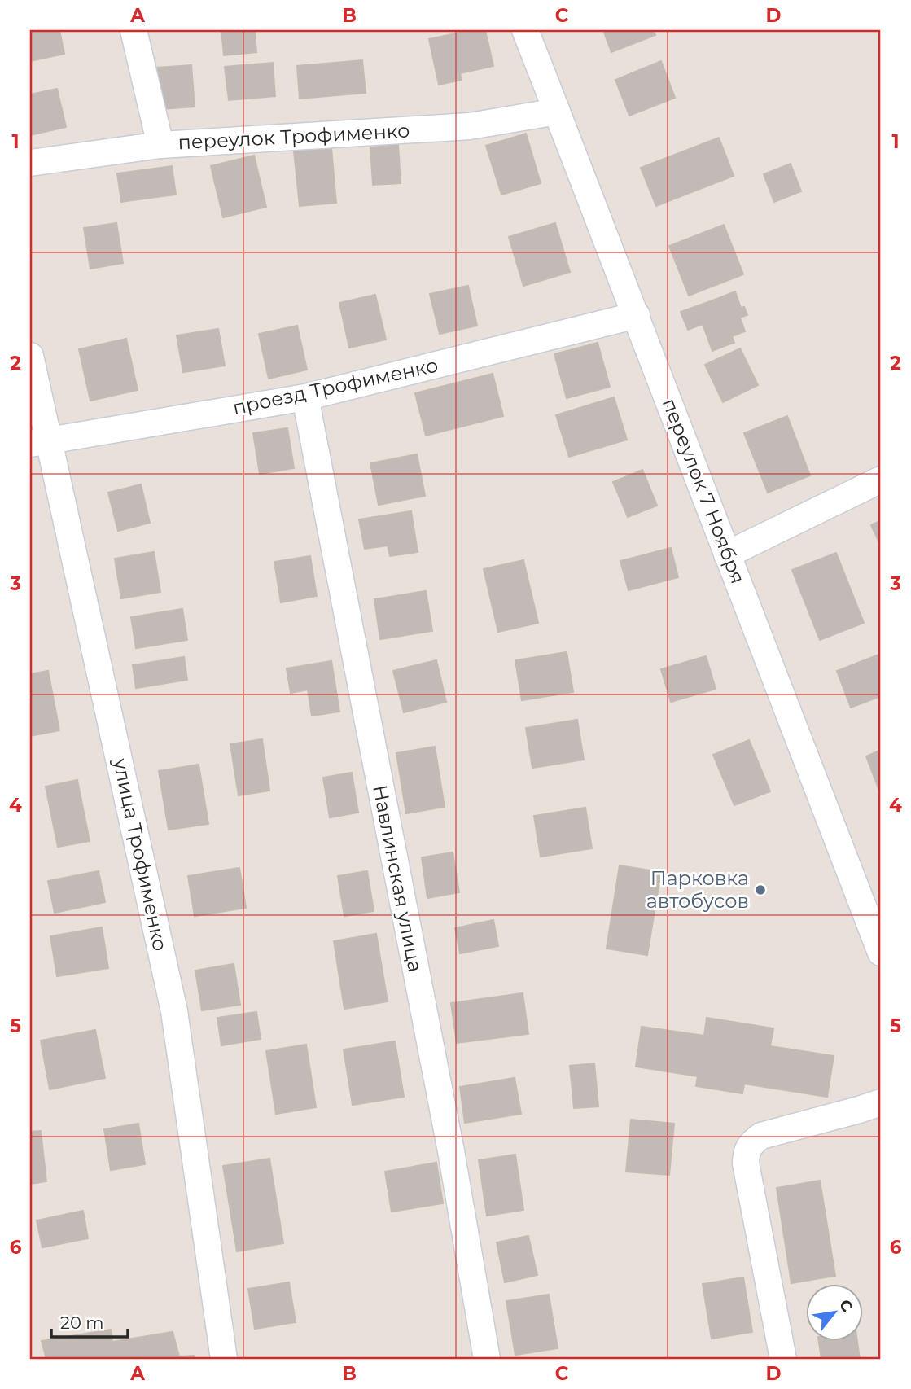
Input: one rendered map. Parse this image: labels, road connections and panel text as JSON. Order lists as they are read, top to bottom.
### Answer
{
  "streets": {
    "street": [
      "переулок Трофименко",
      "проезд Трофименко",
      "переулок 7 Ноября",
      "улица Трофименко",
      "Навлинская улица"
    ]
  },
  "crossings": [
    ["переулок Трофименко", "переулок 7 Ноября"],
    ["проезд Трофименко", "переулок 7 Ноября"],
    ["проезд Трофименко", "улица Трофименко"],
    ["проезд Трофименко", "Навлинская улица"]
  ],
  "places": ["Парковка автобусов"],
  "scale_bar": "20 m",
  "north": "top right",
  "grid": {
    "columns": [
      "A",
      "B",
      "C",
      "D"
    ],
    "rows": [
      "1",
      "2",
      "3",
      "4",
      "5",
      "6"
    ]
  }
}
